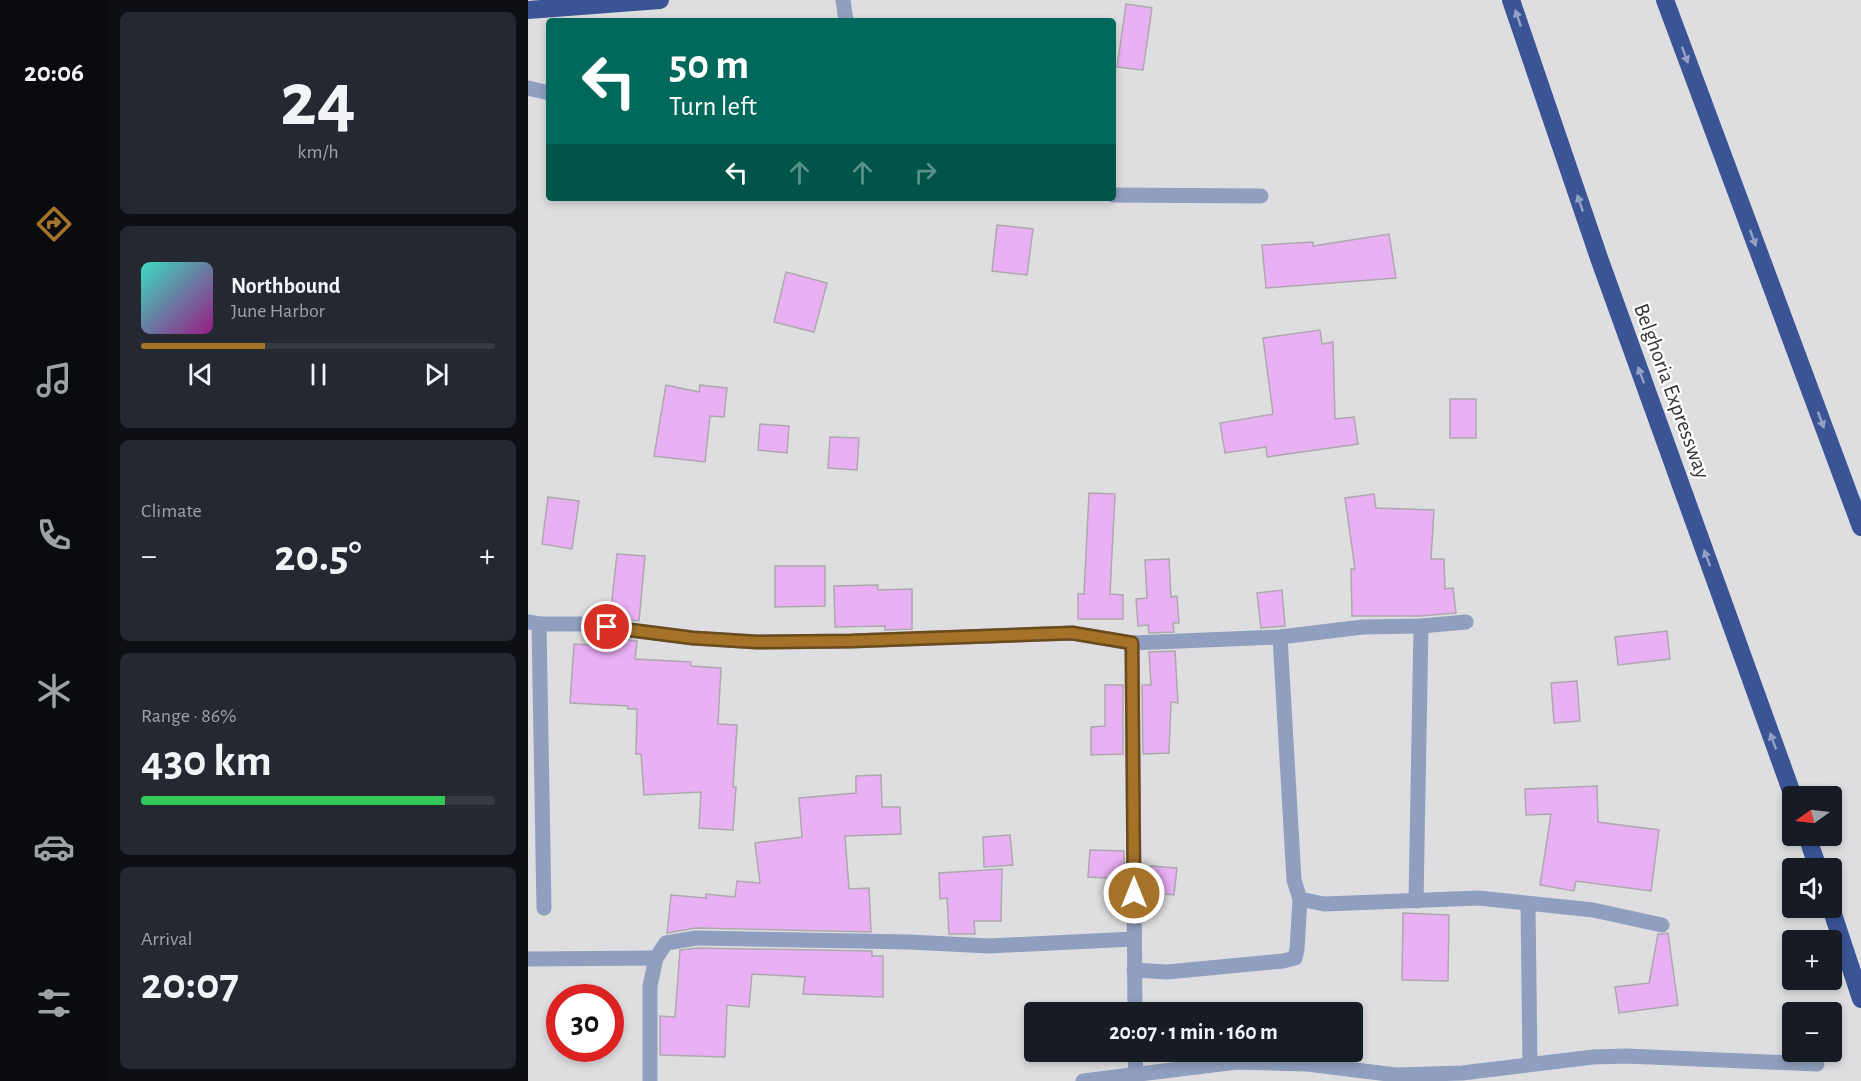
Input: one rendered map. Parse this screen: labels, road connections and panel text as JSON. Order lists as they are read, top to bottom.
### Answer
{
  "streets": {
    "highway": ["Belghoria Expressway"]
  },
  "north": "left",
  "page": {
    "tabs": "20:06",
    "tile": [
      ["24", "km/h"],
      "Climate",
      ["Range · 86%", "430 km"],
      ["Arrival", "20:07"]
    ],
    "turn": ["50 m", "Turn left"],
    "song": ["Northbound", "June Harbor"],
    "heat": ["−", "20.5°", "+"],
    "map_buttons": ["+", "−"],
    "limit": "30",
    "trip": "20:07 · 1 min · 160 m"
  }
}
